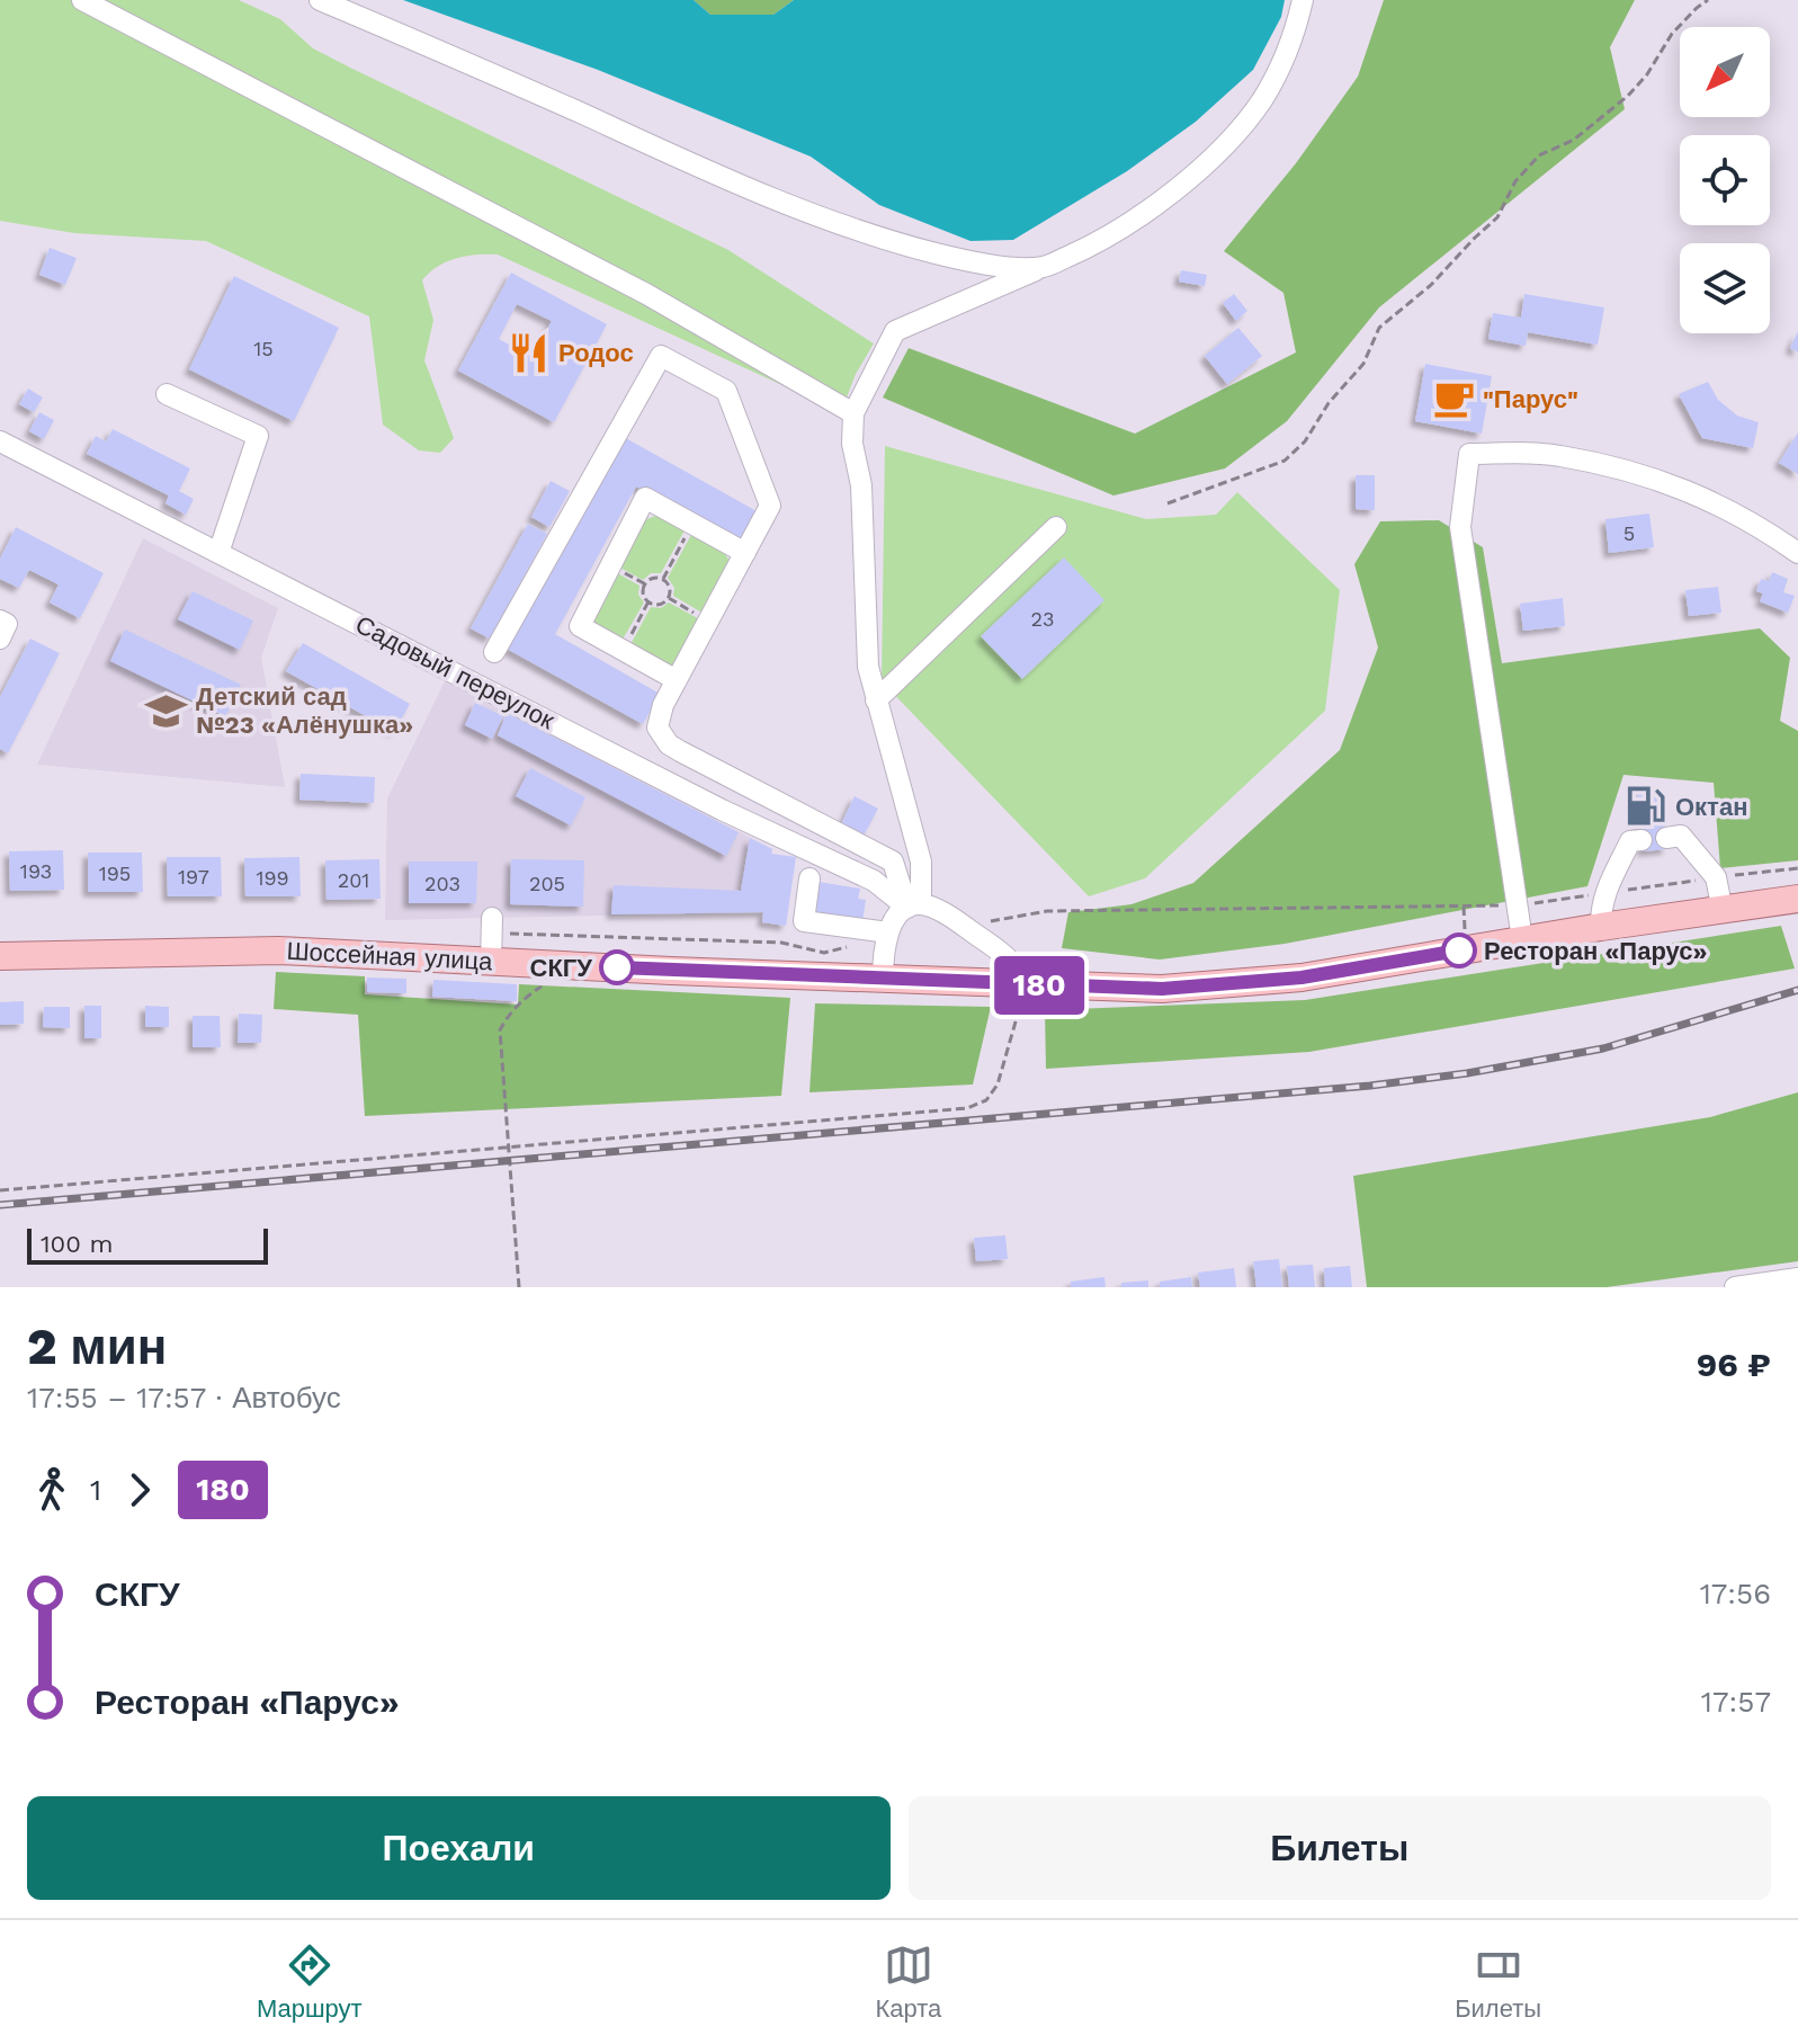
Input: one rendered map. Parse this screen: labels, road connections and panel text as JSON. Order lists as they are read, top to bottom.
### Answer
{
  "streets": {
    "main road": ["Шоссейная улица"],
    "street": ["Садовый переулок"]
  },
  "crossings": [
    ["Садовый переулок", "Шоссейная улица"]
  ],
  "places": {
    "restaurant": ["Родос"],
    "cafe": ["\"Парус\""],
    "school or university": ["Детский сад №23 «Алёнушка»"],
    "fuel station": ["Октан"],
    "other": ["Ресторан «Парус»", "СКГУ"]
  },
  "lines": ["bus line 180"],
  "house_numbers": [
    "15",
    "5",
    "23",
    "193",
    "195",
    "197",
    "199",
    "201",
    "203",
    "205"
  ],
  "scale_bar": "100 m",
  "north": "bottom left",
  "page": {
    "on_map": "180",
    "scale": "100 m",
    "heading": ["2 мин", "17:55 – 17:57 · Автобус", "96 ₽"],
    "legs": ["1", "180"],
    "list": [
      {
        "name": "СКГУ",
        "value": "17:56"
      },
      {
        "name": "Ресторан «Парус»",
        "value": "17:57"
      }
    ],
    "buttons": ["Поехали", "Билеты"],
    "tabs": ["Маршрут", "Карта", "Билеты"]
  }
}
